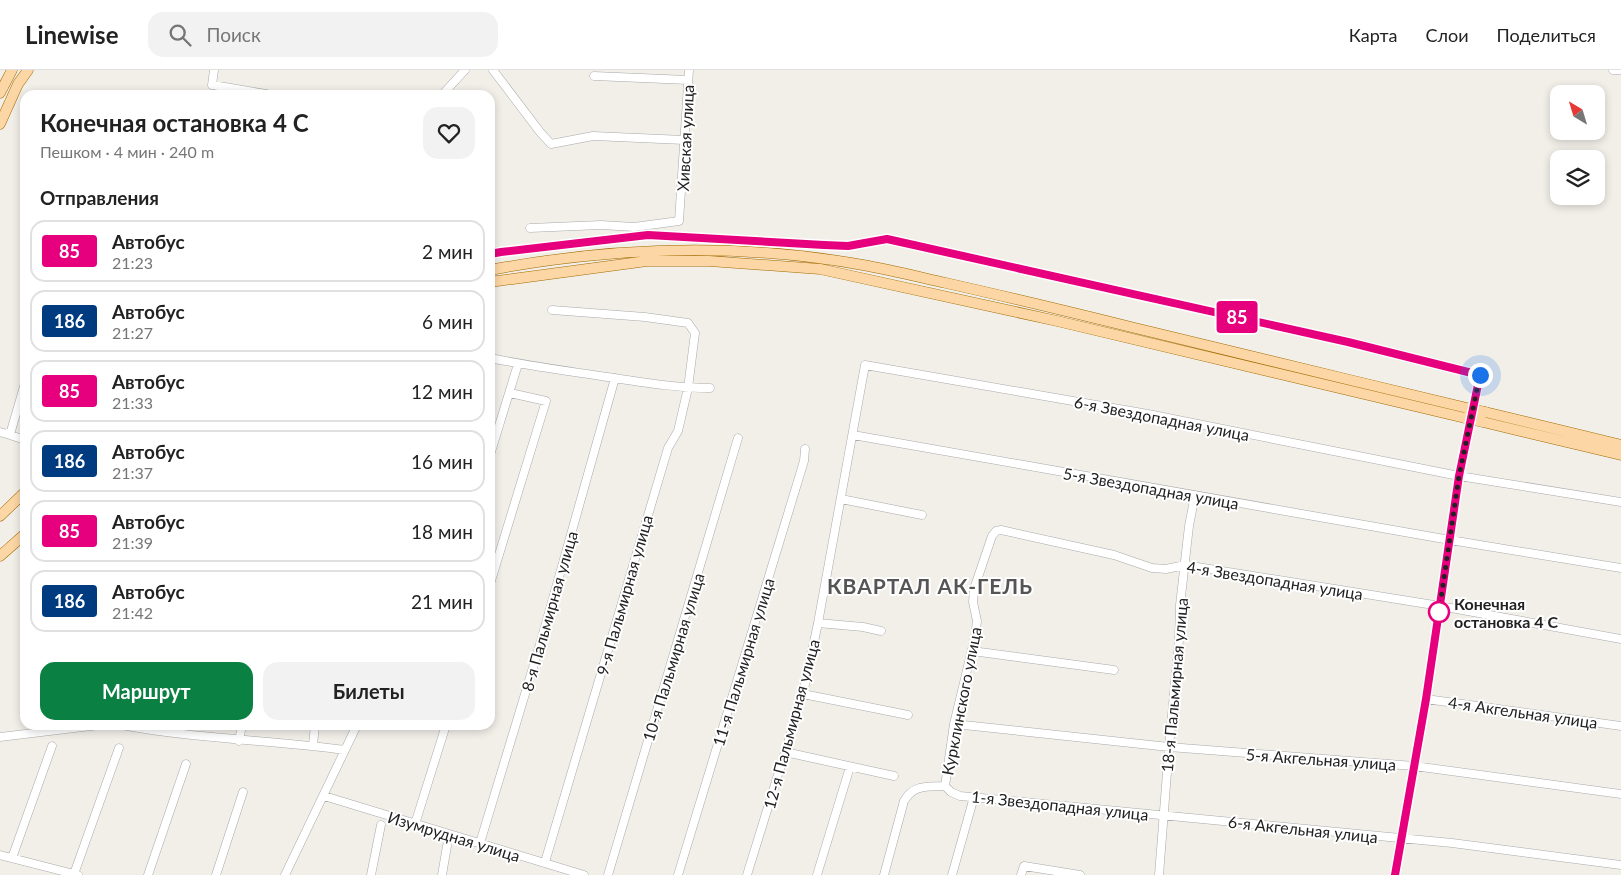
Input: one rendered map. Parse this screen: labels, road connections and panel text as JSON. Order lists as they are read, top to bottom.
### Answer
{
  "streets": {
    "street": [
      "Хивская улица",
      "6-я Звездопадная улица",
      "5-я Звездопадная улица",
      "4-я Звездопадная улица",
      "9-я Пальмирная улица",
      "8-я Пальмирная улица",
      "10-я Пальмирная улица",
      "11-я Пальмирная улица",
      "18-я Пальмирная улица",
      "Курклинского улица",
      "4-я Акгельная улица",
      "12-я Пальмирная улица",
      "5-я Акгельная улица",
      "1-я Звездопадная улица",
      "6-я Акгельная улица",
      "Изумрудная улица"
    ]
  },
  "crossings": [
    ["6-я Звездопадная улица", "12-я Пальмирная улица"],
    ["5-я Звездопадная улица", "18-я Пальмирная улица"],
    ["5-я Звездопадная улица", "12-я Пальмирная улица"],
    ["4-я Звездопадная улица", "18-я Пальмирная улица"],
    ["4-я Звездопадная улица", "Курклинского улица"],
    ["9-я Пальмирная улица", "Изумрудная улица"],
    ["8-я Пальмирная улица", "Изумрудная улица"],
    ["18-я Пальмирная улица", "5-я Акгельная улица"],
    ["18-я Пальмирная улица", "1-я Звездопадная улица"],
    ["18-я Пальмирная улица", "6-я Акгельная улица"],
    ["Курклинского улица", "5-я Акгельная улица"],
    ["Курклинского улица", "1-я Звездопадная улица"],
    ["1-я Звездопадная улица", "6-я Акгельная улица"]
  ],
  "districts": ["КВАРТАЛ АК-ГЕЛЬ"],
  "places": ["Конечная остановка 4 С"],
  "lines": ["bus line 85"],
  "north": "top left",
  "page": {
    "header": "Linewise",
    "search": "Поиск",
    "nav": ["Карта", "Слои", "Поделиться"],
    "on_map": "85",
    "heading": [
      ["Конечная остановка 4 С", "Пешком · 4 мин · 240 m"],
      "Отправления"
    ],
    "list": [
      {
        "mark": "85",
        "name": "Автобус",
        "note": "21:23",
        "value": "2 мин"
      },
      {
        "mark": "186",
        "name": "Автобус",
        "note": "21:27",
        "value": "6 мин"
      },
      {
        "mark": "85",
        "name": "Автобус",
        "note": "21:33",
        "value": "12 мин"
      },
      {
        "mark": "186",
        "name": "Автобус",
        "note": "21:37",
        "value": "16 мин"
      },
      {
        "mark": "85",
        "name": "Автобус",
        "note": "21:39",
        "value": "18 мин"
      },
      {
        "mark": "186",
        "name": "Автобус",
        "note": "21:42",
        "value": "21 мин"
      }
    ],
    "buttons": ["Маршрут", "Билеты"]
  }
}
